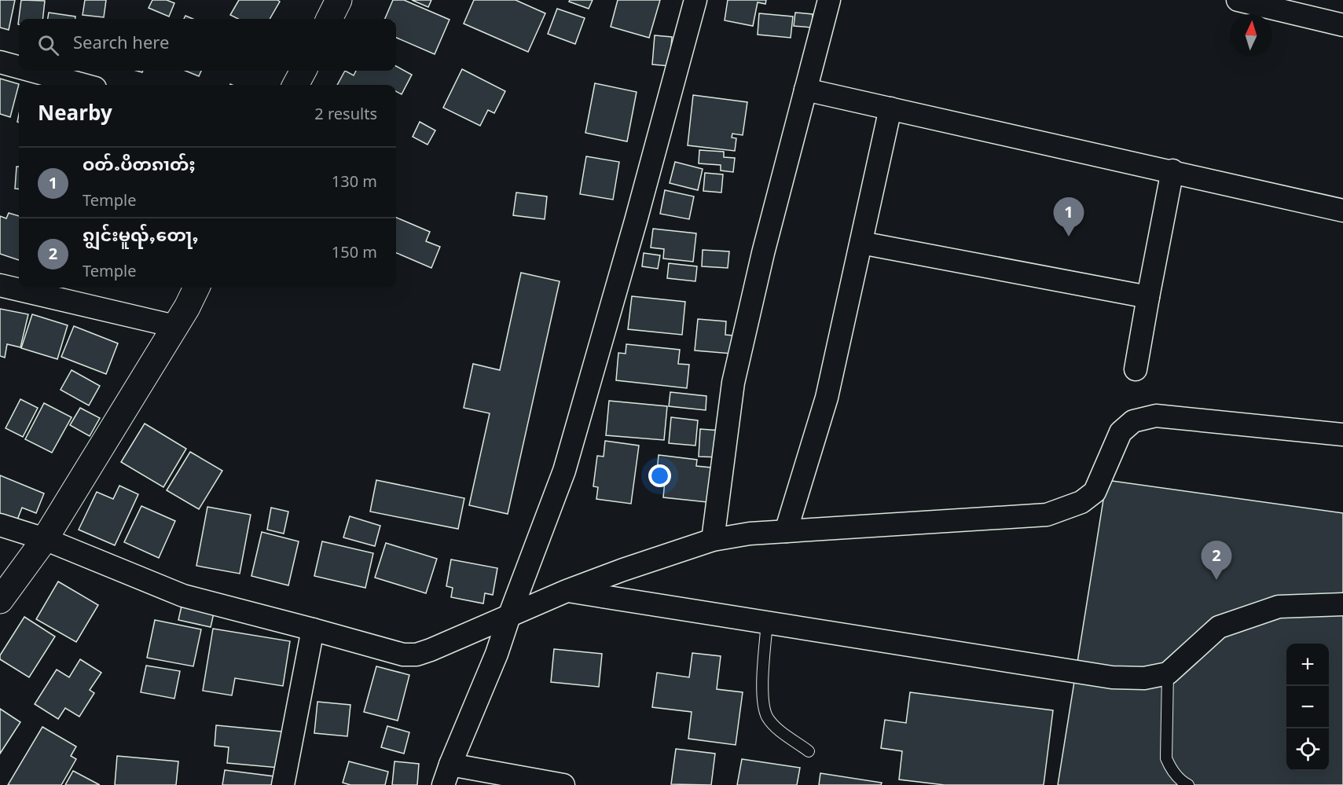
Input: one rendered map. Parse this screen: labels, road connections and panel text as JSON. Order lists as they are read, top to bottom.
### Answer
{
  "north": "top",
  "page": {
    "search": "Search here",
    "heading": ["Nearby", "2 results"],
    "list": [
      {
        "mark": "1",
        "name": "ဝတ်ႉပိတၵၢတ်ႈ",
        "note": "Temple",
        "value": "130 m"
      },
      {
        "mark": "2",
        "name": "ၵျွင်းမူၺ်ႇတေႃႇ",
        "note": "Temple",
        "value": "150 m"
      }
    ],
    "pins": ["1", "2"],
    "map_buttons": ["+", "−"]
  }
}
